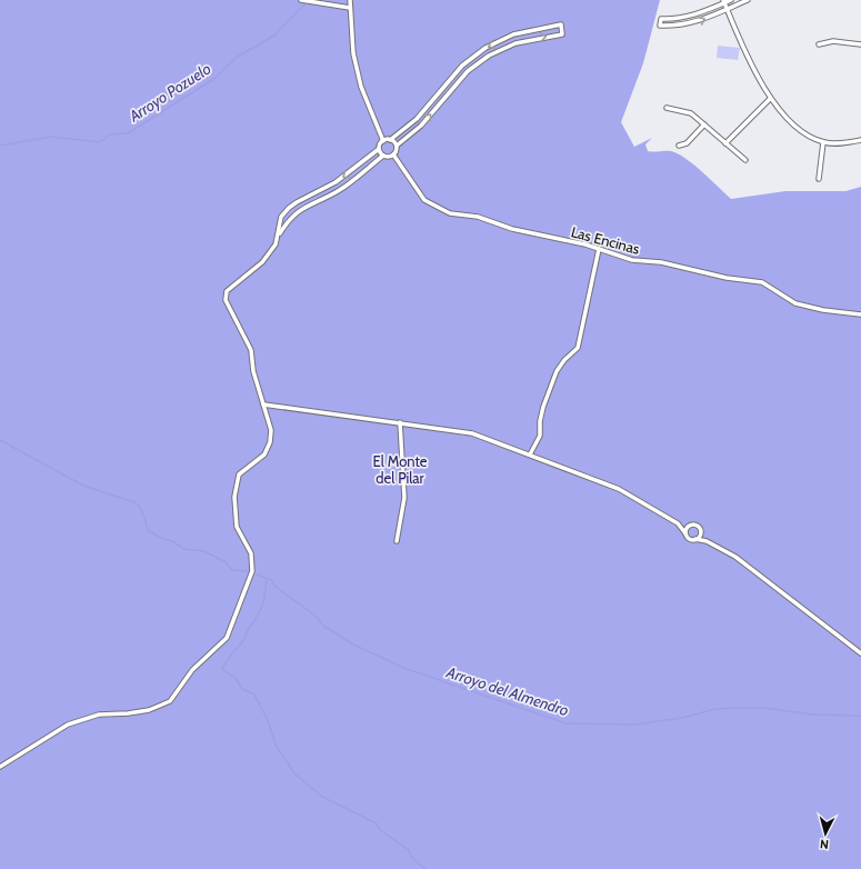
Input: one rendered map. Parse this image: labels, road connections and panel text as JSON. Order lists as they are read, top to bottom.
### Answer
{
  "streets": {
    "street": ["Las Encinas"]
  },
  "water": ["Arroyo Pozuelo", "Arroyo del Almendro"],
  "parks": ["El Monte del Pilar"],
  "north": "bottom"
}
